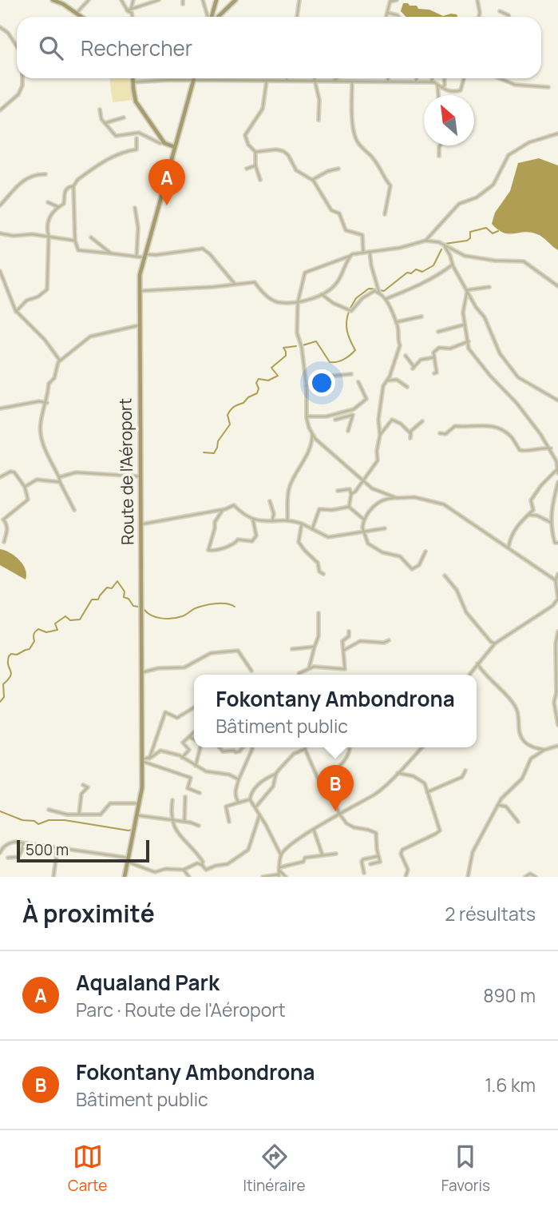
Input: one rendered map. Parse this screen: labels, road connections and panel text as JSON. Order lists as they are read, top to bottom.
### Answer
{
  "streets": {
    "main road": ["Route de l'Aéroport"]
  },
  "scale_bar": "500 m",
  "north": "top left",
  "page": {
    "search": "Rechercher",
    "pins": ["A", "B"],
    "popup": ["Fokontany Ambondrona", "Bâtiment public"],
    "scale": "500 m",
    "heading": ["À proximité", "2 résultats"],
    "list": [
      {
        "mark": "A",
        "name": "Aqualand Park",
        "note": "Parc · Route de l'Aéroport",
        "value": "890 m"
      },
      {
        "mark": "B",
        "name": "Fokontany Ambondrona",
        "note": "Bâtiment public",
        "value": "1.6 km"
      }
    ],
    "nav": ["Carte", "Itinéraire", "Favoris"]
  }
}
